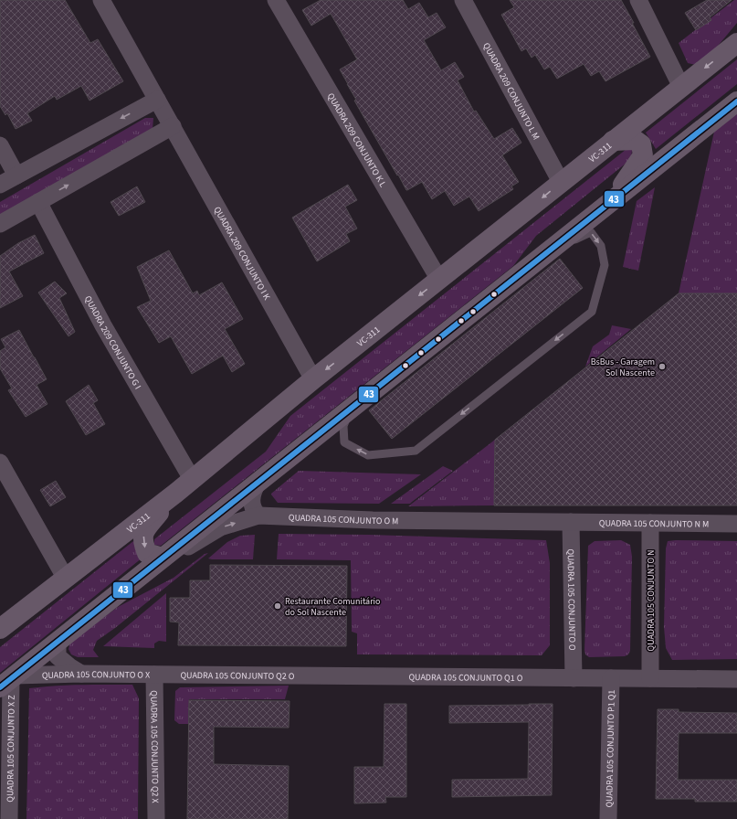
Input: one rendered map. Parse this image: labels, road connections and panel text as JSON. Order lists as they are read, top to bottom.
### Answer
{
  "streets": {
    "main road": ["VC-311"],
    "street": [
      "QUADRA 209 CONJUNTO L M",
      "QUADRA 209 CONJUNTO K L",
      "QUADRA 209 CONJUNTO I K",
      "QUADRA 209 CONJUNTO G I",
      "QUADRA 105 CONJUNTO O M",
      "QUADRA 105 CONJUNTO N M",
      "QUADRA 105 CONJUNTO O",
      "QUADRA 105 CONJUNTO N",
      "QUADRA 105 CONJUNTO O X",
      "QUADRA 105 CONJUNTO Q2 O",
      "QUADRA 105 CONJUNTO Q1 O",
      "QUADRA 105 CONJUNTO Q2 X",
      "QUADRA 105 CONJUNTO X Z",
      "QUADRA 105 CONJUNTO P1 Q1"
    ]
  },
  "crossings": [
    ["QUADRA 209 CONJUNTO L M", "VC-311"],
    ["QUADRA 209 CONJUNTO K L", "VC-311"],
    ["VC-311", "QUADRA 209 CONJUNTO I K"],
    ["VC-311", "QUADRA 209 CONJUNTO G I"],
    ["QUADRA 105 CONJUNTO O M", "QUADRA 105 CONJUNTO N M"],
    ["QUADRA 105 CONJUNTO O M", "QUADRA 105 CONJUNTO O"],
    ["QUADRA 105 CONJUNTO N M", "QUADRA 105 CONJUNTO O"],
    ["QUADRA 105 CONJUNTO N M", "QUADRA 105 CONJUNTO N"],
    ["QUADRA 105 CONJUNTO O", "QUADRA 105 CONJUNTO Q1 O"],
    ["QUADRA 105 CONJUNTO N", "QUADRA 105 CONJUNTO Q1 O"],
    ["QUADRA 105 CONJUNTO O X", "QUADRA 105 CONJUNTO Q2 O"],
    ["QUADRA 105 CONJUNTO O X", "QUADRA 105 CONJUNTO Q2 X"],
    ["QUADRA 105 CONJUNTO O X", "QUADRA 105 CONJUNTO X Z"],
    ["QUADRA 105 CONJUNTO Q2 O", "QUADRA 105 CONJUNTO Q1 O"],
    ["QUADRA 105 CONJUNTO Q2 O", "QUADRA 105 CONJUNTO Q2 X"],
    ["QUADRA 105 CONJUNTO Q1 O", "QUADRA 105 CONJUNTO P1 Q1"]
  ],
  "places": ["BsBus - Garagem Sol Nascente", "Restaurante Comunitário do Sol Nascente"],
  "lines": ["transit line 43"]
}
